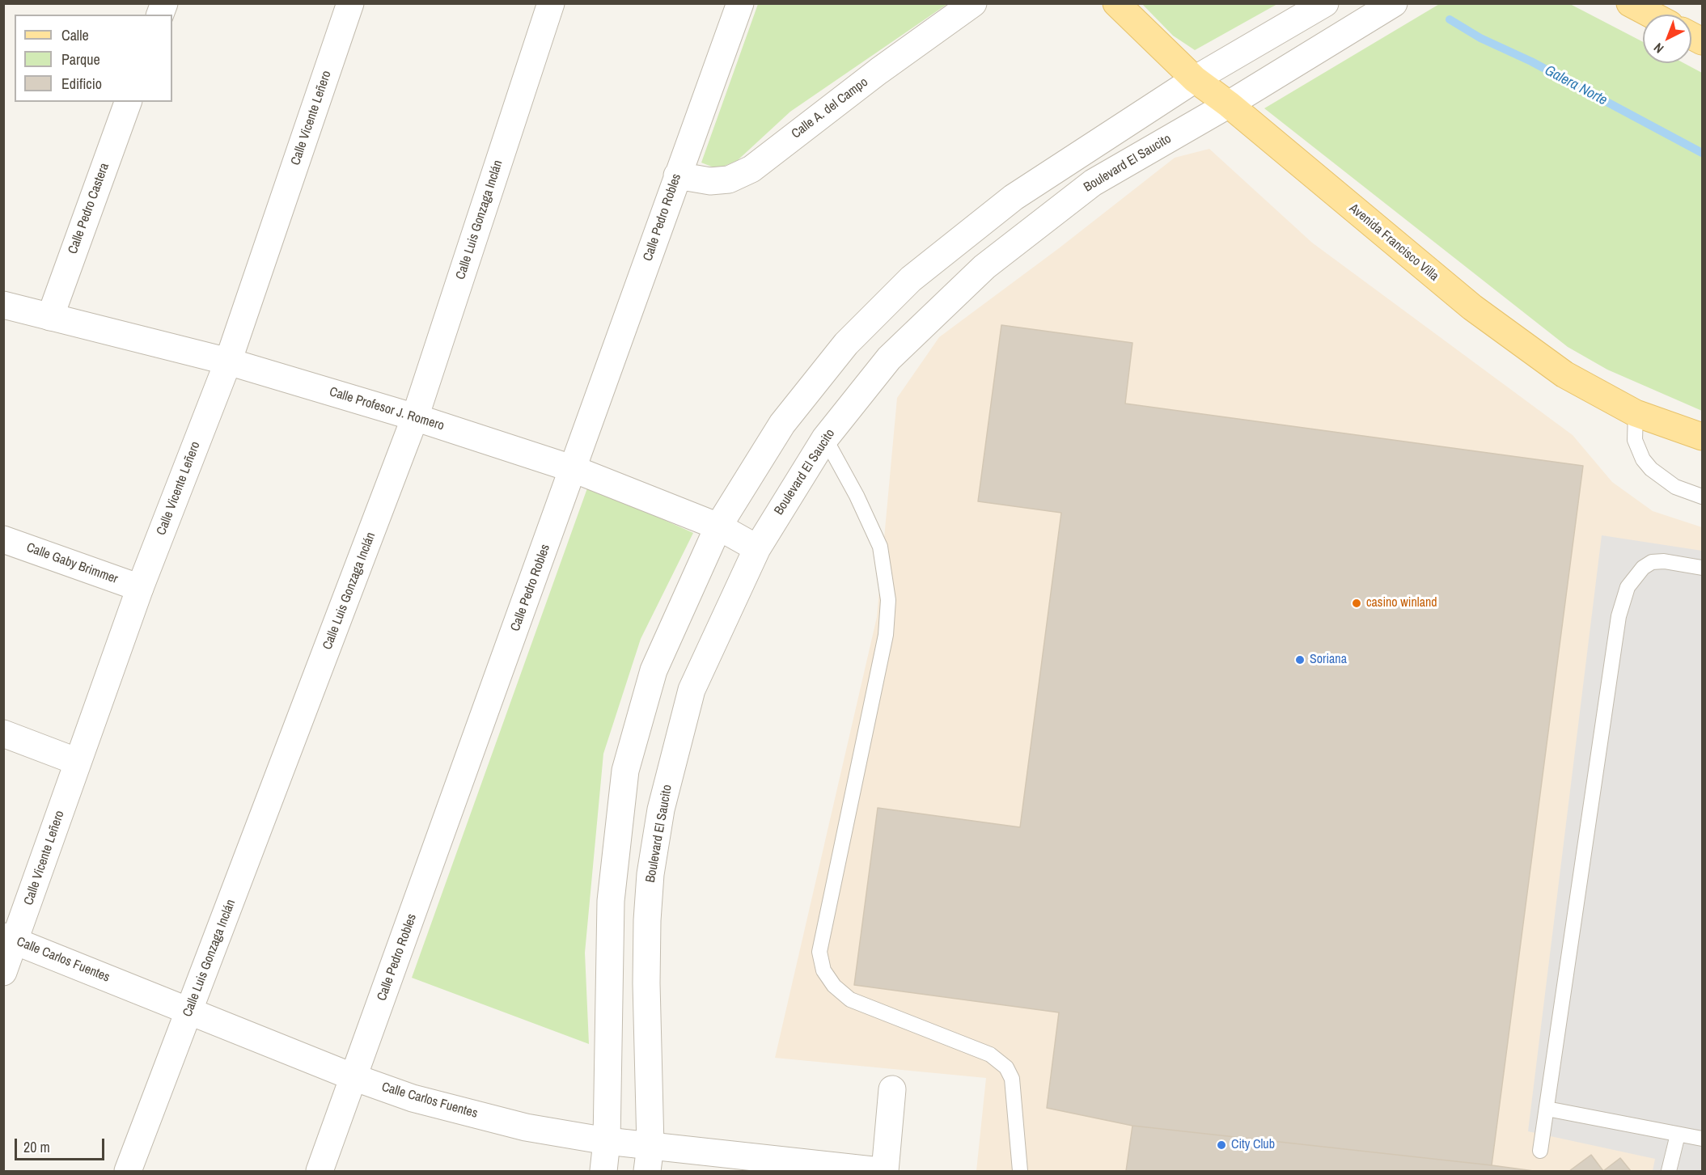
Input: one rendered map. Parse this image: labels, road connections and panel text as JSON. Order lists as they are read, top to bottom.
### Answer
{
  "streets": {
    "main road": ["Avenida Francisco Villa"],
    "street": [
      "Calle A. del Campo",
      "Calle Vicente Leñero",
      "Boulevard El Saucito",
      "Calle Pedro Castera",
      "Calle Pedro Robles",
      "Calle Luis Gonzaga Inclán",
      "Calle Profesor J. Romero",
      "Calle Gaby Brimmer",
      "Calle Carlos Fuentes"
    ]
  },
  "crossings": [
    ["Calle A. del Campo", "Calle Pedro Robles"],
    ["Calle Vicente Leñero", "Calle Profesor J. Romero"],
    ["Calle Vicente Leñero", "Calle Gaby Brimmer"],
    ["Calle Vicente Leñero", "Calle Carlos Fuentes"],
    ["Boulevard El Saucito", "Avenida Francisco Villa"],
    ["Boulevard El Saucito", "Calle Profesor J. Romero"],
    ["Boulevard El Saucito", "Calle Carlos Fuentes"],
    ["Calle Pedro Castera", "Calle Profesor J. Romero"],
    ["Calle Pedro Robles", "Calle Profesor J. Romero"],
    ["Calle Pedro Robles", "Calle Carlos Fuentes"],
    ["Calle Luis Gonzaga Inclán", "Calle Profesor J. Romero"],
    ["Calle Luis Gonzaga Inclán", "Calle Carlos Fuentes"]
  ],
  "water": ["Galera Norte"],
  "places": ["casino winland", "Soriana", "City Club"],
  "legend": ["Calle", "Parque", "Edificio"],
  "scale_bar": "20 m",
  "north": "bottom left"
}
